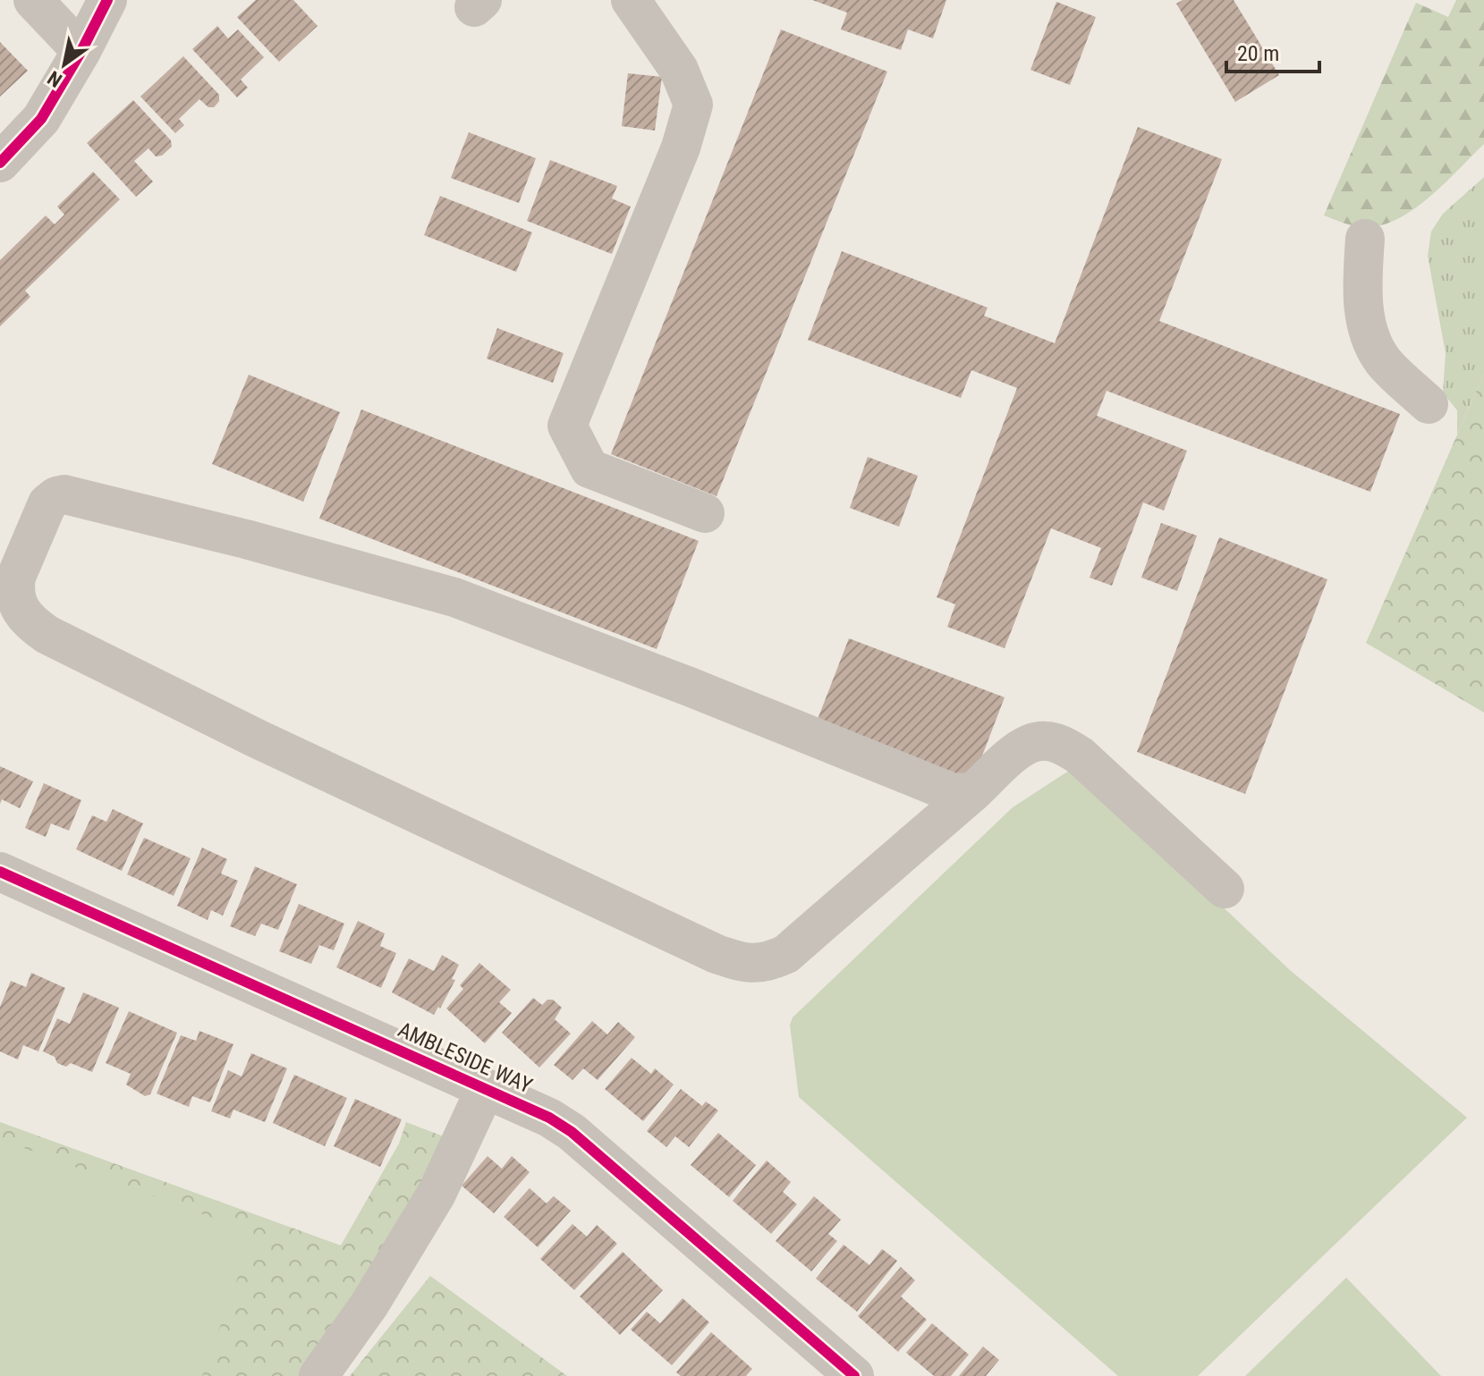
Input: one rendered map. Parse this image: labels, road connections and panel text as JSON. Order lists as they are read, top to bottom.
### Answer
{
  "streets": {
    "street": ["AMBLESIDE WAY"]
  },
  "scale_bar": "20 m",
  "north": "bottom left"
}
